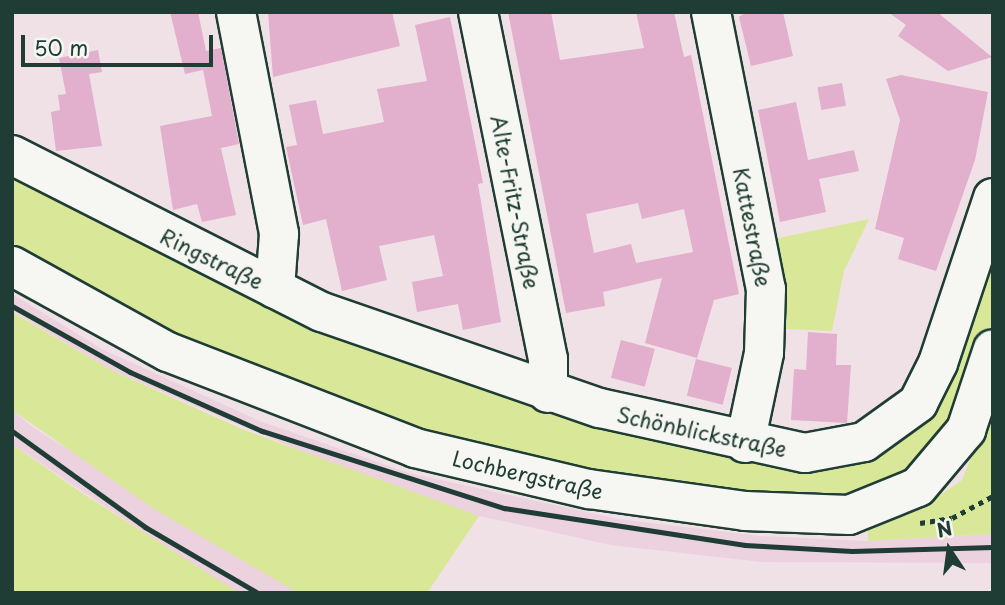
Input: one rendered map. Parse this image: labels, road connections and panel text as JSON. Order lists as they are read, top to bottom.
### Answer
{
  "streets": {
    "street": [
      "Alte-Fritz-Straße",
      "Kattestraße",
      "Ringstraße",
      "Schönblickstraße",
      "Lochbergstraße"
    ]
  },
  "crossings": [
    ["Alte-Fritz-Straße", "Schönblickstraße"],
    ["Kattestraße", "Schönblickstraße"],
    ["Ringstraße", "Schönblickstraße"]
  ],
  "scale_bar": "50 m",
  "north": "top"
}
